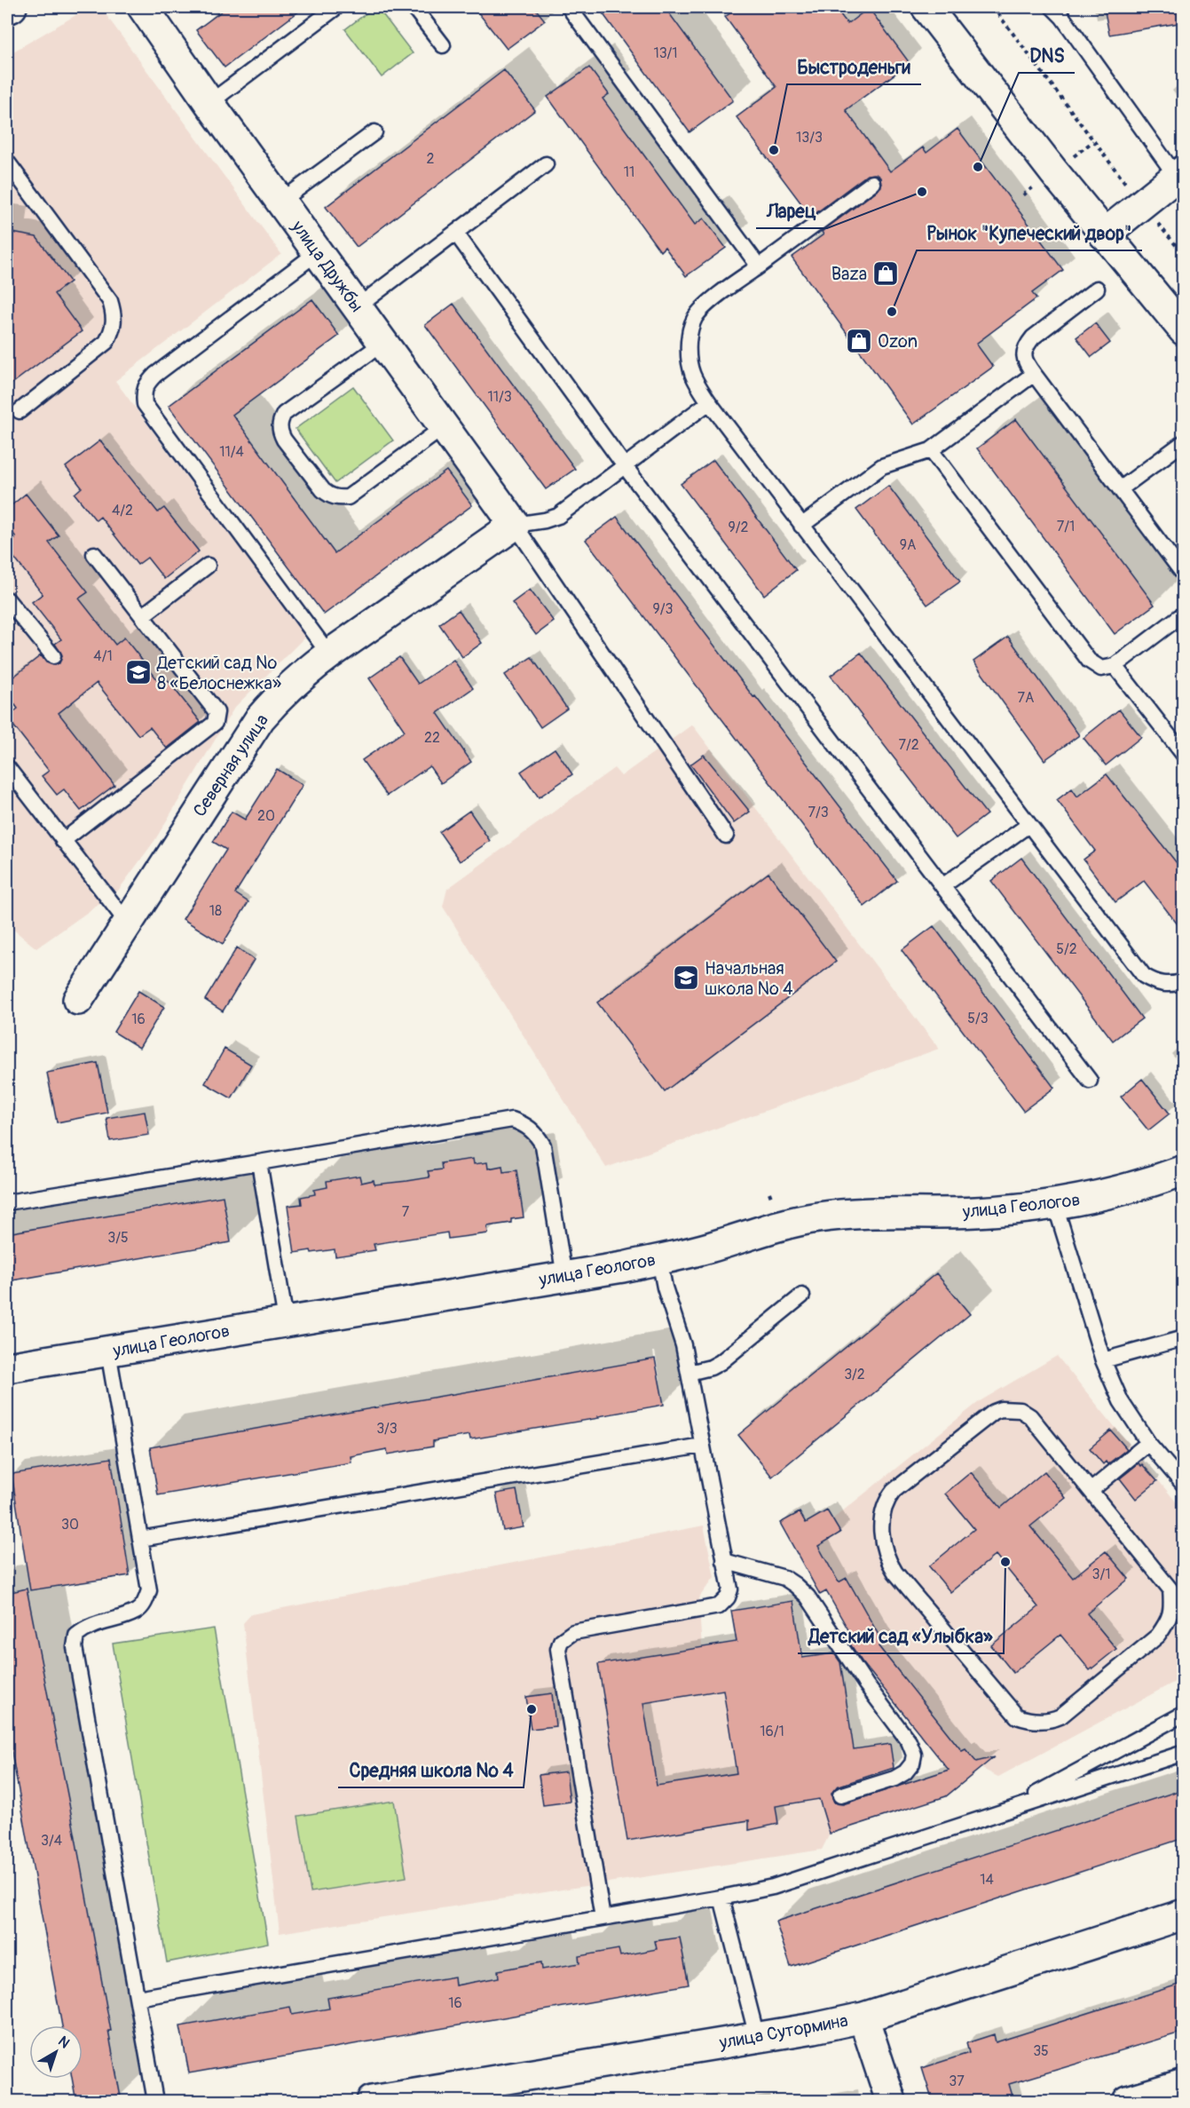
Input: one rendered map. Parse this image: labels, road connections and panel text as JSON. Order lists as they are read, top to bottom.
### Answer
{
  "streets": {
    "street": [
      "улица Дружбы",
      "Северная улица",
      "улица Геологов",
      "улица Сутормина"
    ]
  },
  "crossings": [
    ["улица Дружбы", "Северная улица"]
  ],
  "places": {
    "other": [
      "Быстроденьги",
      "DNS",
      "Ларец",
      "Рынок \"Купеческий двор\"",
      "Детский сад «Улыбка»",
      "Средняя школа № 4"
    ],
    "shop": ["Baza", "Ozon"],
    "school or university": ["Детский сад № 8 «Белоснежка»", "Начальная школа № 4"]
  },
  "house_numbers": [
    "13/1",
    "13/3",
    "2",
    "11",
    "11/3",
    "11/4",
    "4/2",
    "7/1",
    "9/2",
    "9А",
    "9/3",
    "4/1",
    "7А",
    "22",
    "7/2",
    "7/3",
    "20",
    "18",
    "5/2",
    "5/3",
    "16",
    "7",
    "3/5",
    "3/2",
    "3/3",
    "30",
    "3/1",
    "16/1",
    "3/4",
    "14",
    "16",
    "35",
    "37"
  ],
  "north": "top right"
}
